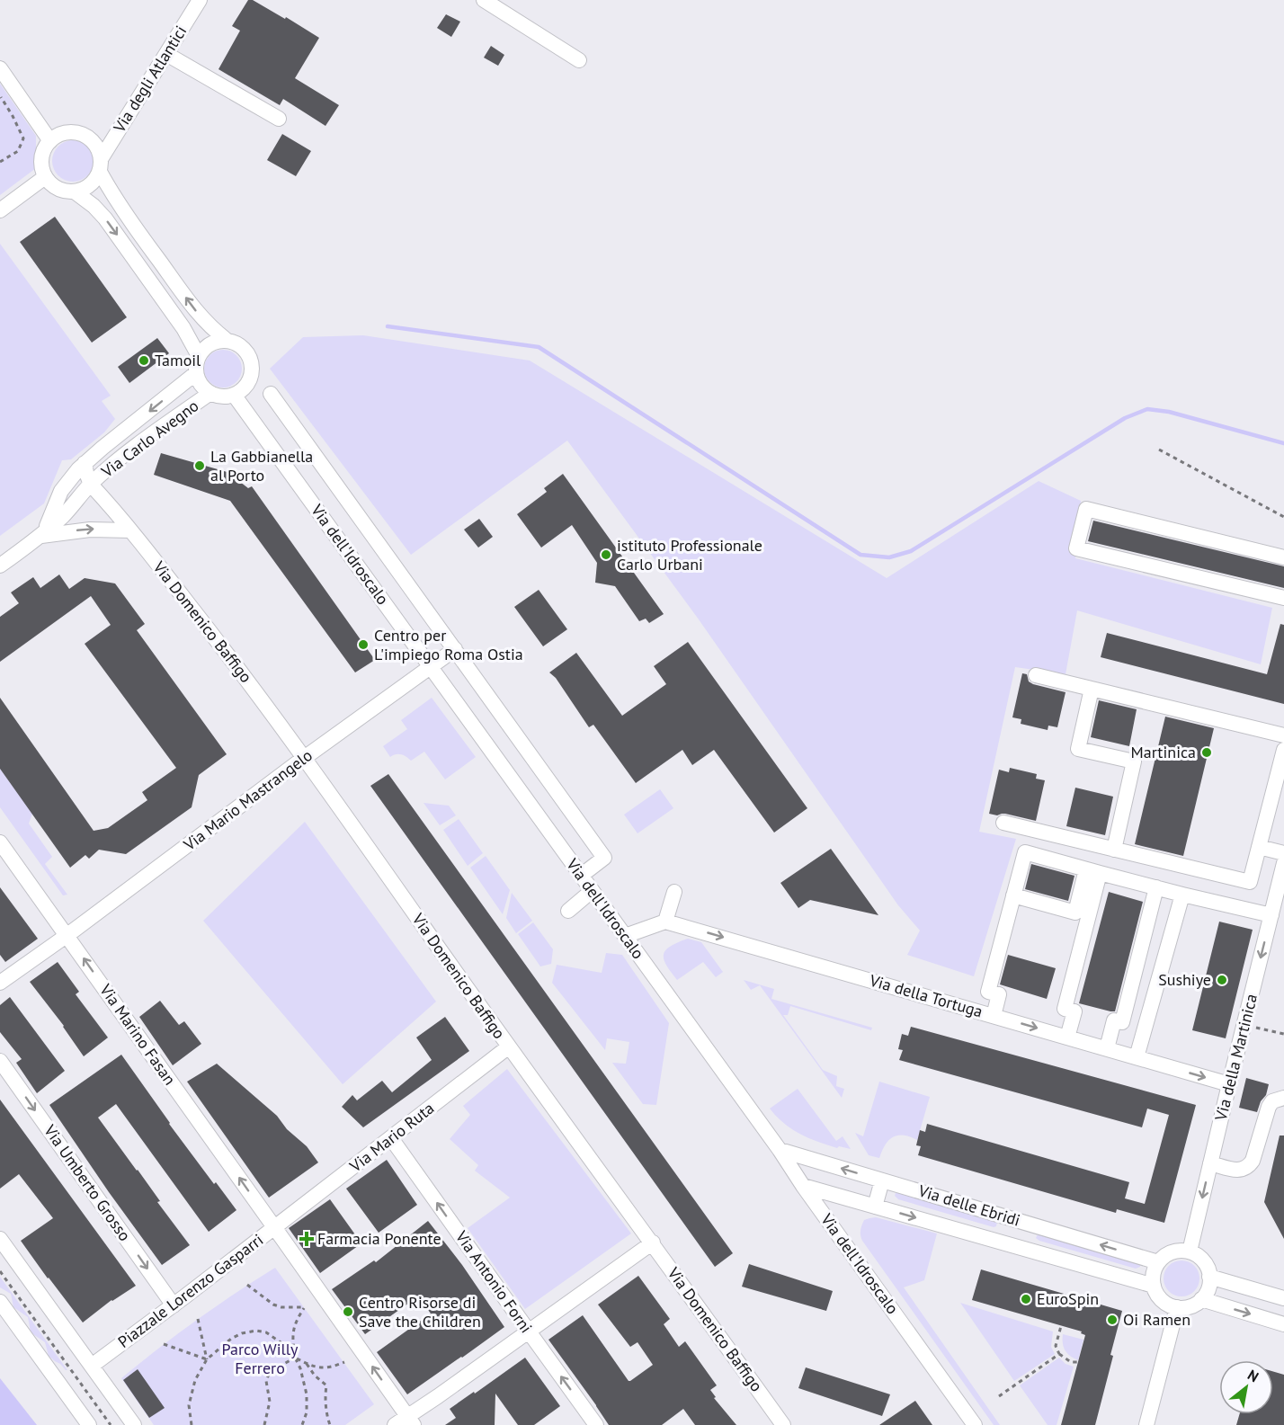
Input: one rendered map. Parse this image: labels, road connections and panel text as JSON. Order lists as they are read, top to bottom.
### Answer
{
  "streets": {
    "street": [
      "Via degli Atlantici",
      "Via Carlo Avegno",
      "Via dell'Idroscalo",
      "Via Domenico Baffigo",
      "Via Mario Mastrangelo",
      "Via della Tortuga",
      "Via Marino Fasan",
      "Via della Martinica",
      "Via Mario Ruta",
      "Via Umberto Grosso",
      "Via delle Ebridi",
      "Via Antonio Forni",
      "Piazzale Lorenzo Gasparri"
    ]
  },
  "crossings": [
    ["Via Carlo Avegno", "Via dell'Idroscalo"],
    ["Via Carlo Avegno", "Via Domenico Baffigo"],
    ["Via dell'Idroscalo", "Via Mario Mastrangelo"],
    ["Via dell'Idroscalo", "Via delle Ebridi"],
    ["Via Domenico Baffigo", "Via Mario Mastrangelo"],
    ["Via Domenico Baffigo", "Via Mario Ruta"],
    ["Via Mario Mastrangelo", "Via Marino Fasan"],
    ["Via della Tortuga", "Via della Martinica"],
    ["Via Marino Fasan", "Via Mario Ruta"],
    ["Via Marino Fasan", "Piazzale Lorenzo Gasparri"],
    ["Via della Martinica", "Via delle Ebridi"],
    ["Via Mario Ruta", "Via Antonio Forni"],
    ["Via Mario Ruta", "Piazzale Lorenzo Gasparri"],
    ["Via Umberto Grosso", "Piazzale Lorenzo Gasparri"]
  ],
  "one_way": [
    "Via della Tortuga",
    "Via Marino Fasan",
    "Via Antonio Forni",
    "Piazzale Lorenzo Gasparri"
  ],
  "parks": ["Parco Willy Ferrero"],
  "places": {
    "other": [
      "Tamoil",
      "La Gabbianella al Porto",
      "istituto Professionale Carlo Urbani",
      "Centro per L'impiego Roma Ostia",
      "Martinica",
      "Sushiye",
      "EuroSpin",
      "Centro Risorse di Save the Children",
      "Oi Ramen"
    ],
    "health": ["Farmacia Ponente"]
  },
  "north": "top right"
}
